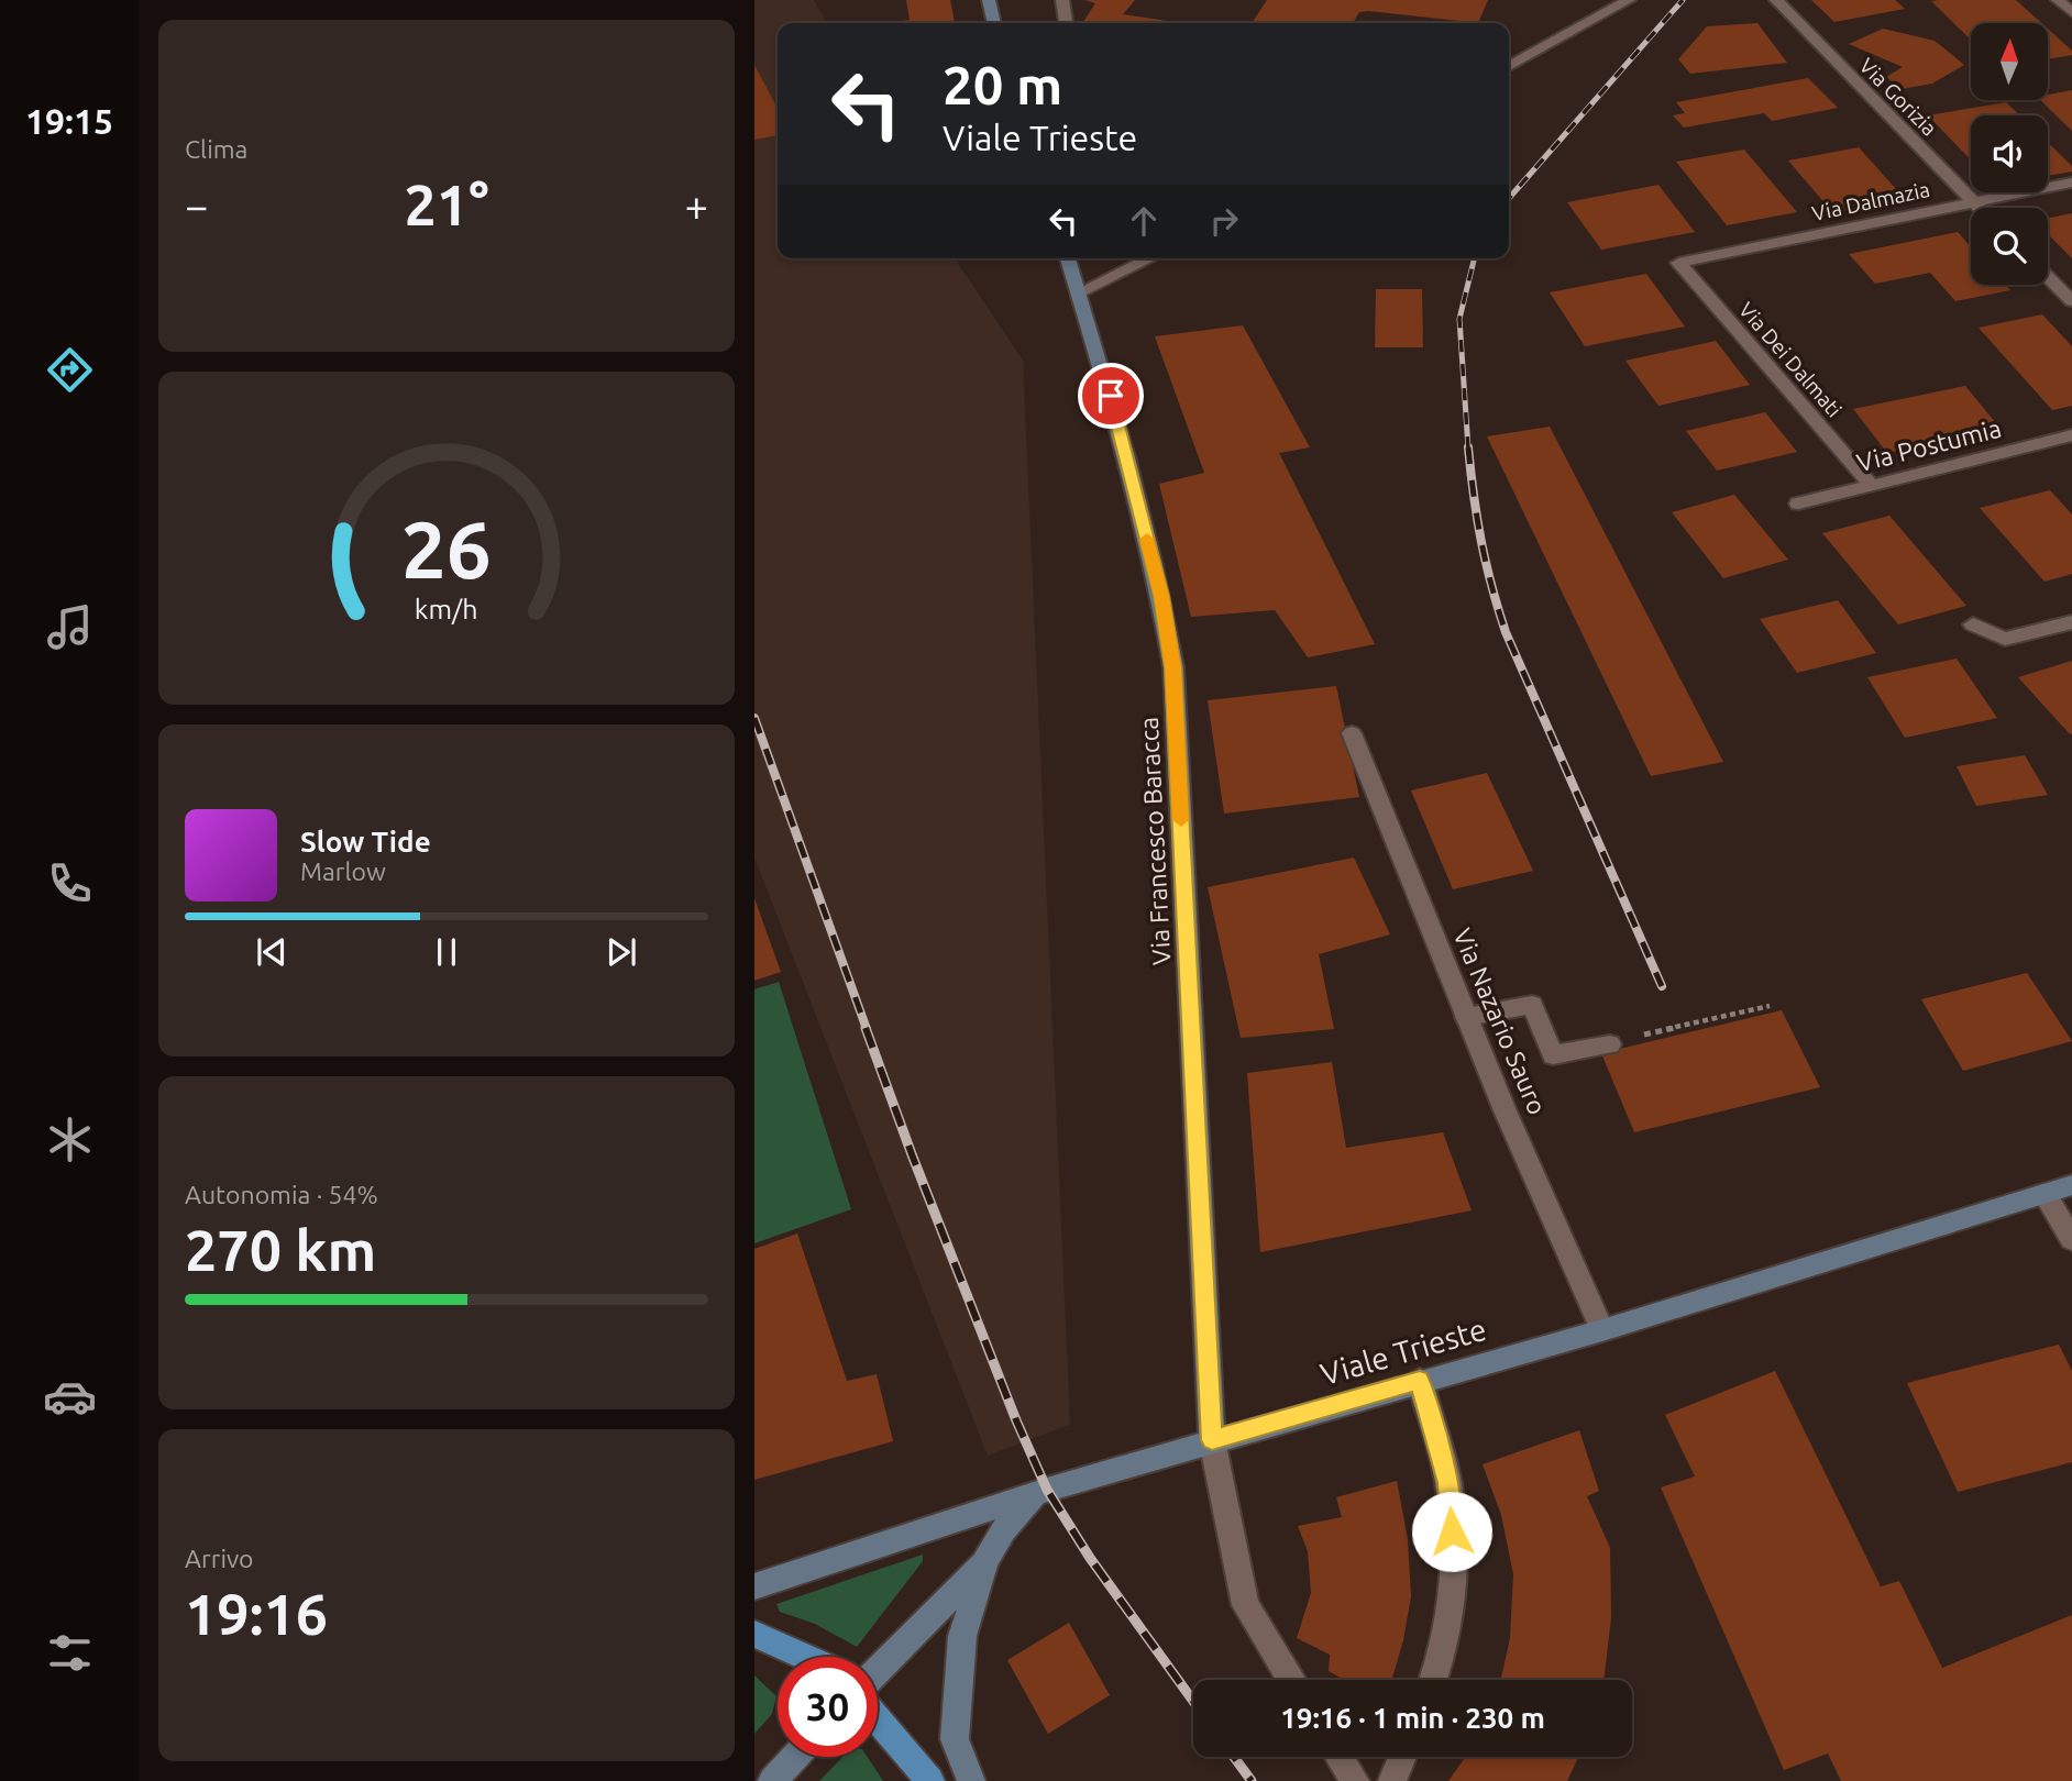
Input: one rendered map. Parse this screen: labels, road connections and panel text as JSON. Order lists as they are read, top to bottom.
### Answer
{
  "streets": {
    "main road": ["Via Francesco Baracca", "Viale Trieste"],
    "street": [
      "Via Gorizia",
      "Via Dalmazia",
      "Via Dei Dalmati",
      "Via Postumia",
      "Via Nazario Sauro"
    ]
  },
  "crossings": [
    ["Via Gorizia", "Via Dalmazia"],
    ["Via Dalmazia", "Via Dei Dalmati"],
    ["Via Dei Dalmati", "Via Postumia"],
    ["Via Francesco Baracca", "Viale Trieste"],
    ["Via Nazario Sauro", "Viale Trieste"]
  ],
  "north": "top",
  "page": {
    "tabs": "19:15",
    "tile": [
      "Clima",
      ["Autonomia · 54%", "270 km"],
      ["Arrivo", "19:16"]
    ],
    "turn": ["20 m", "Viale Trieste"],
    "heat": ["−", "21°", "+"],
    "song": ["Slow Tide", "Marlow"],
    "limit": "30",
    "trip": "19:16 · 1 min · 230 m",
    "gauge": ["26", "km/h"]
  }
}
